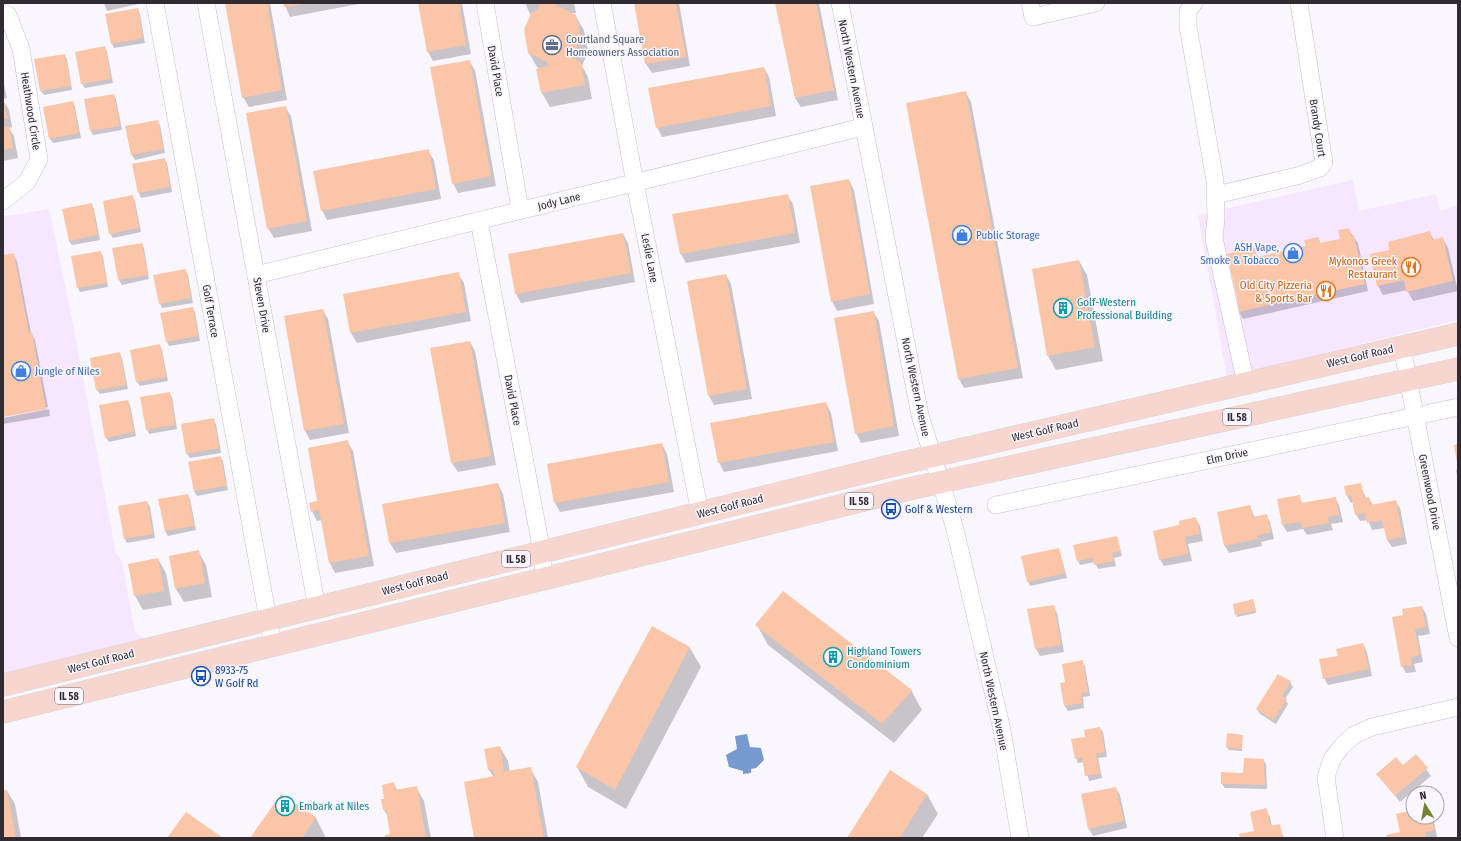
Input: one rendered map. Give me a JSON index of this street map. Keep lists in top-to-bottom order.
{
  "streets": {
    "main road": ["West Golf Road", "IL 58"],
    "street": [
      "North Western Avenue",
      "David Place",
      "Heathwood Circle",
      "Brandy Court",
      "Jody Lane",
      "Leslie Lane",
      "Steven Drive",
      "Golf Terrace",
      "Elm Drive",
      "Greenwood Drive"
    ]
  },
  "crossings": [
    ["North Western Avenue", "Jody Lane"],
    ["North Western Avenue", "West Golf Road"],
    ["North Western Avenue", "IL 58"],
    ["David Place", "Jody Lane"],
    ["David Place", "West Golf Road"],
    ["David Place", "IL 58"],
    ["Jody Lane", "Leslie Lane"],
    ["Jody Lane", "Steven Drive"],
    ["Leslie Lane", "West Golf Road"],
    ["Steven Drive", "West Golf Road"],
    ["Golf Terrace", "West Golf Road"],
    ["Golf Terrace", "IL 58"],
    ["West Golf Road", "Greenwood Drive"],
    ["IL 58", "Greenwood Drive"],
    ["Elm Drive", "Greenwood Drive"]
  ],
  "places": {
    "office": ["Courtland Square Homeowners Association"],
    "shop": ["Public Storage", "ASH Vape, Smoke & Tobacco", "Jungle of Niles"],
    "restaurant": ["Mykonos Greek Restaurant", "Old City Pizzeria & Sports Bar"],
    "building": ["Golf-Western Professional Building", "Highland Towers Condominium", "Embark at Niles"],
    "bus stop": ["Golf & Western", "8933-75 W Golf Rd"]
  },
  "north": "top"
}
